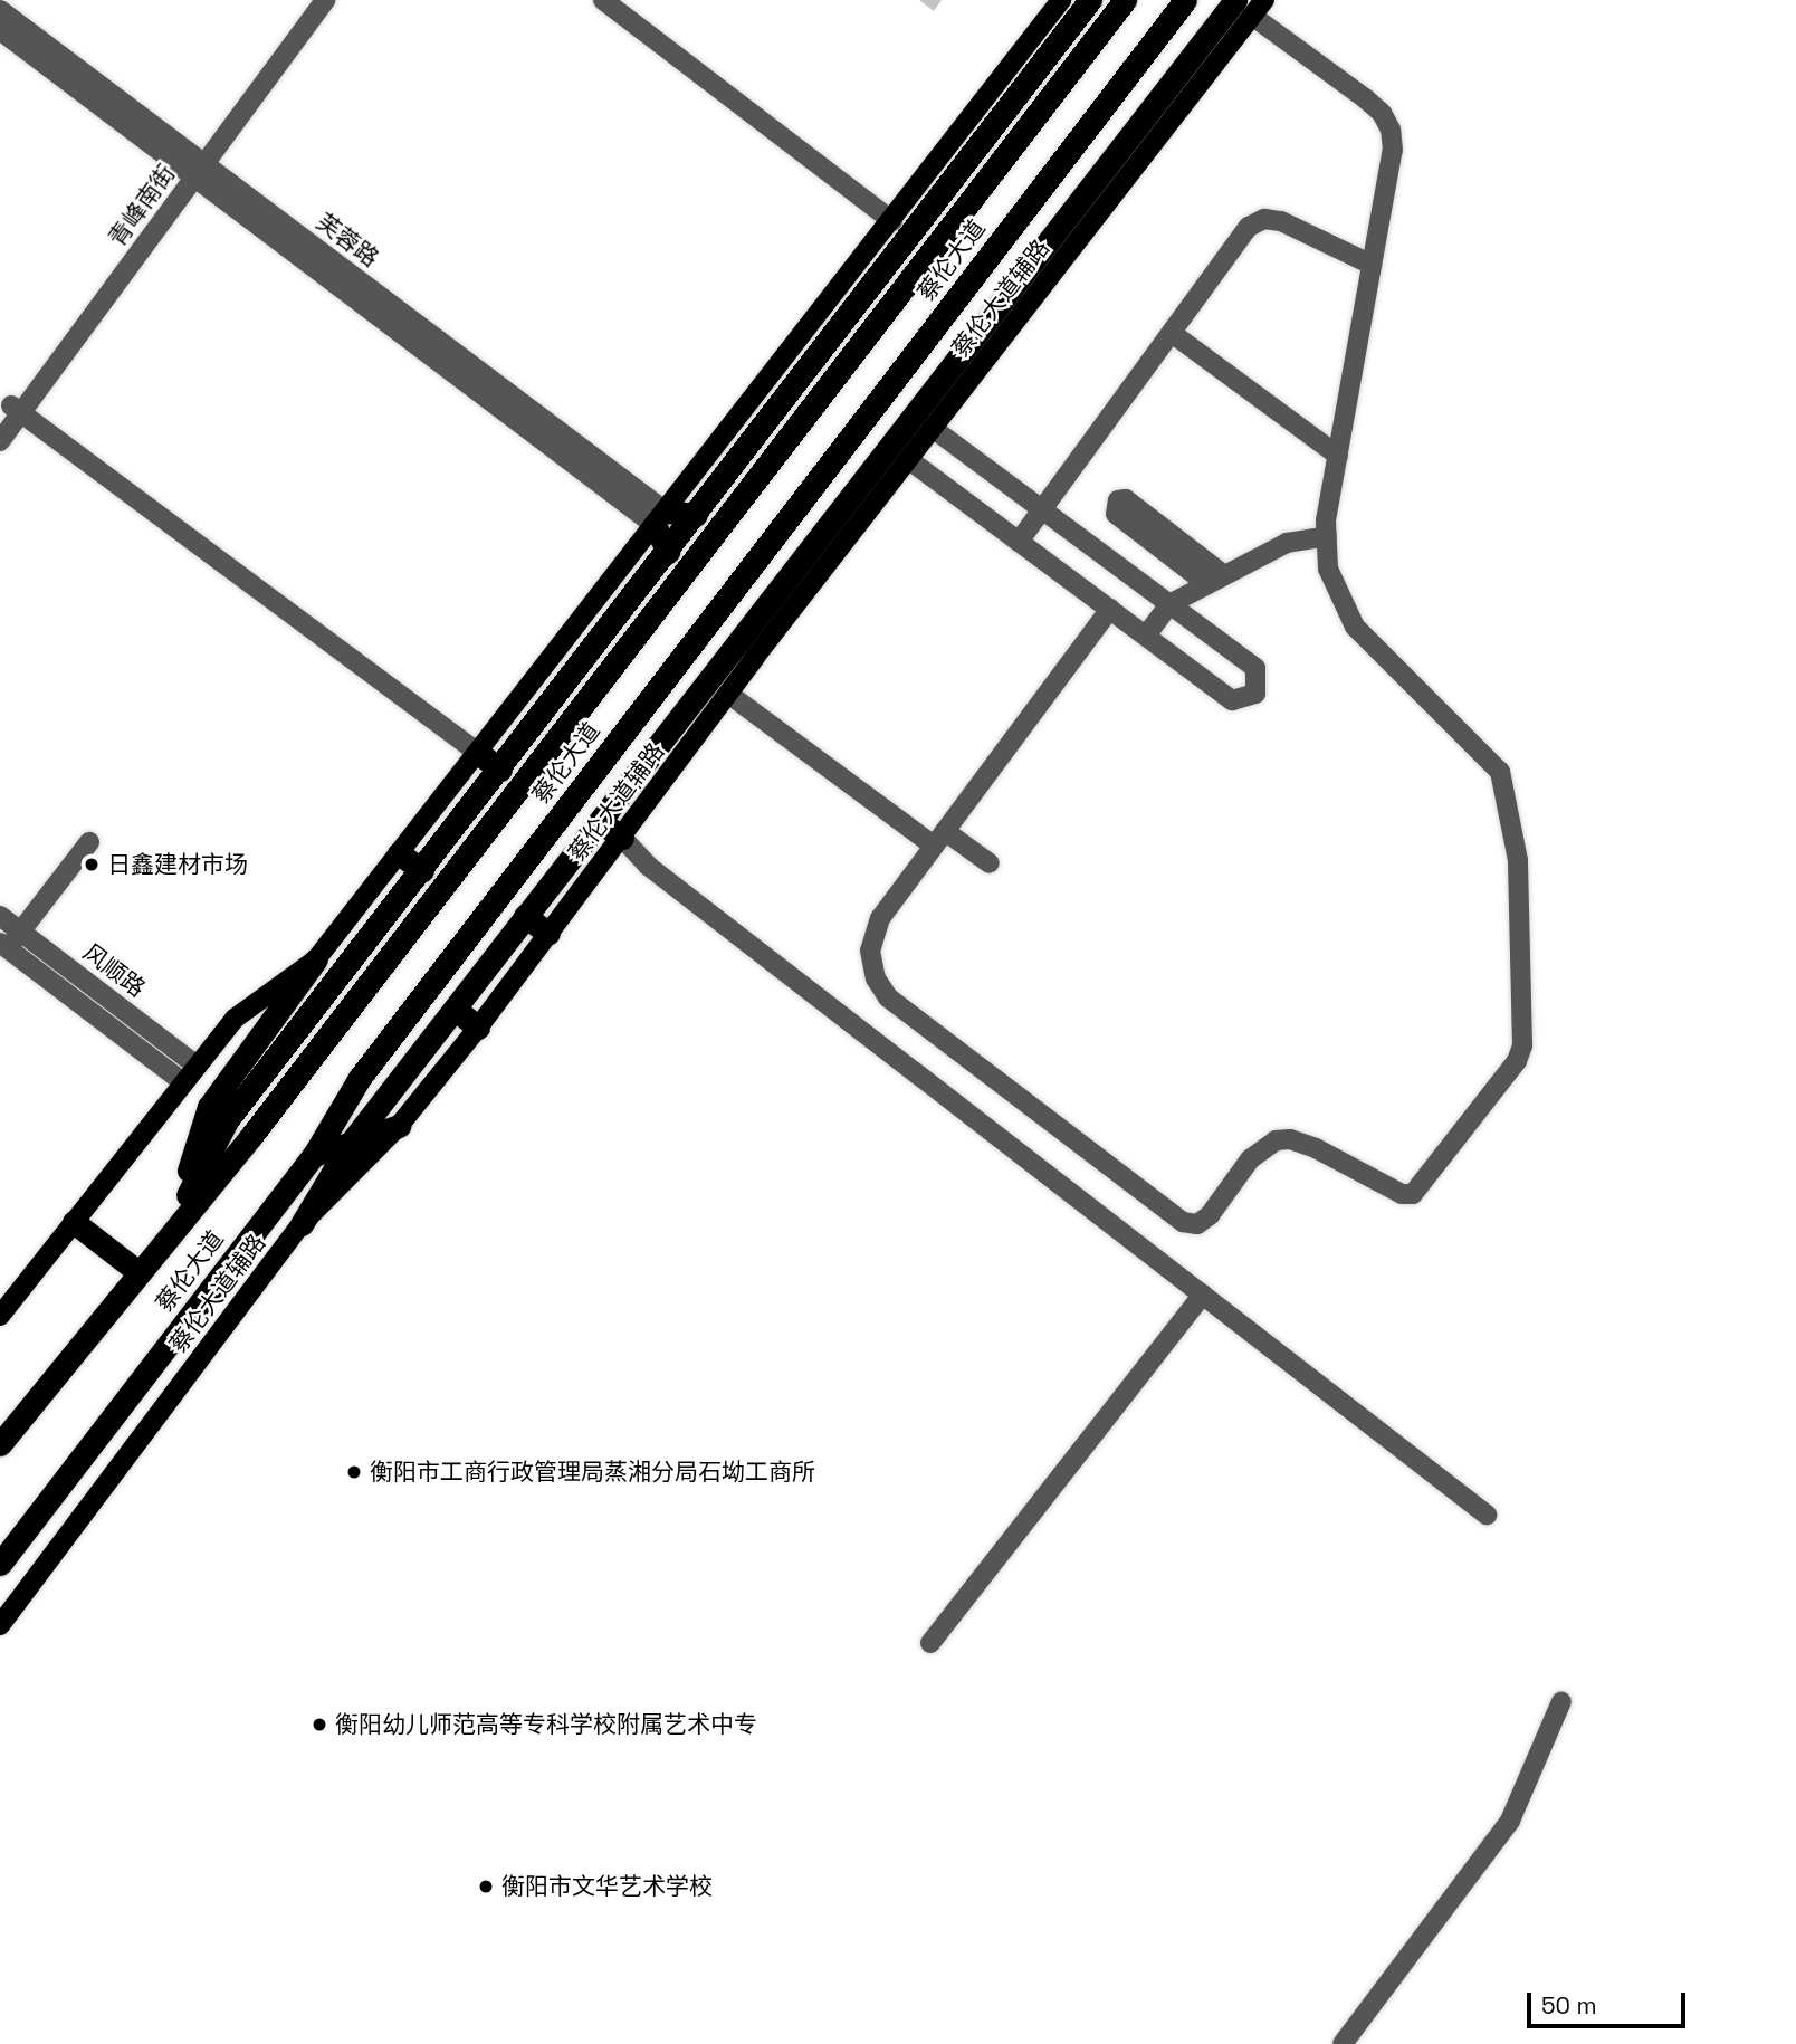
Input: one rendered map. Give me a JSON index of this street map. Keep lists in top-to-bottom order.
{
  "streets": {
    "highway": ["蔡伦大道"],
    "main road": ["蔡伦大道辅路"],
    "street": ["青峰南街", "芙蓉路", "风顺路"]
  },
  "crossings": [
    ["青峰南街", "芙蓉路"]
  ],
  "places": [
    "日鑫建材市场",
    "衡阳市工商行政管理局蒸湘分局石坳工商所",
    "衡阳幼儿师范高等专科学校附属艺术中专",
    "衡阳市文华艺术学校"
  ],
  "scale_bar": "50 m"
}
